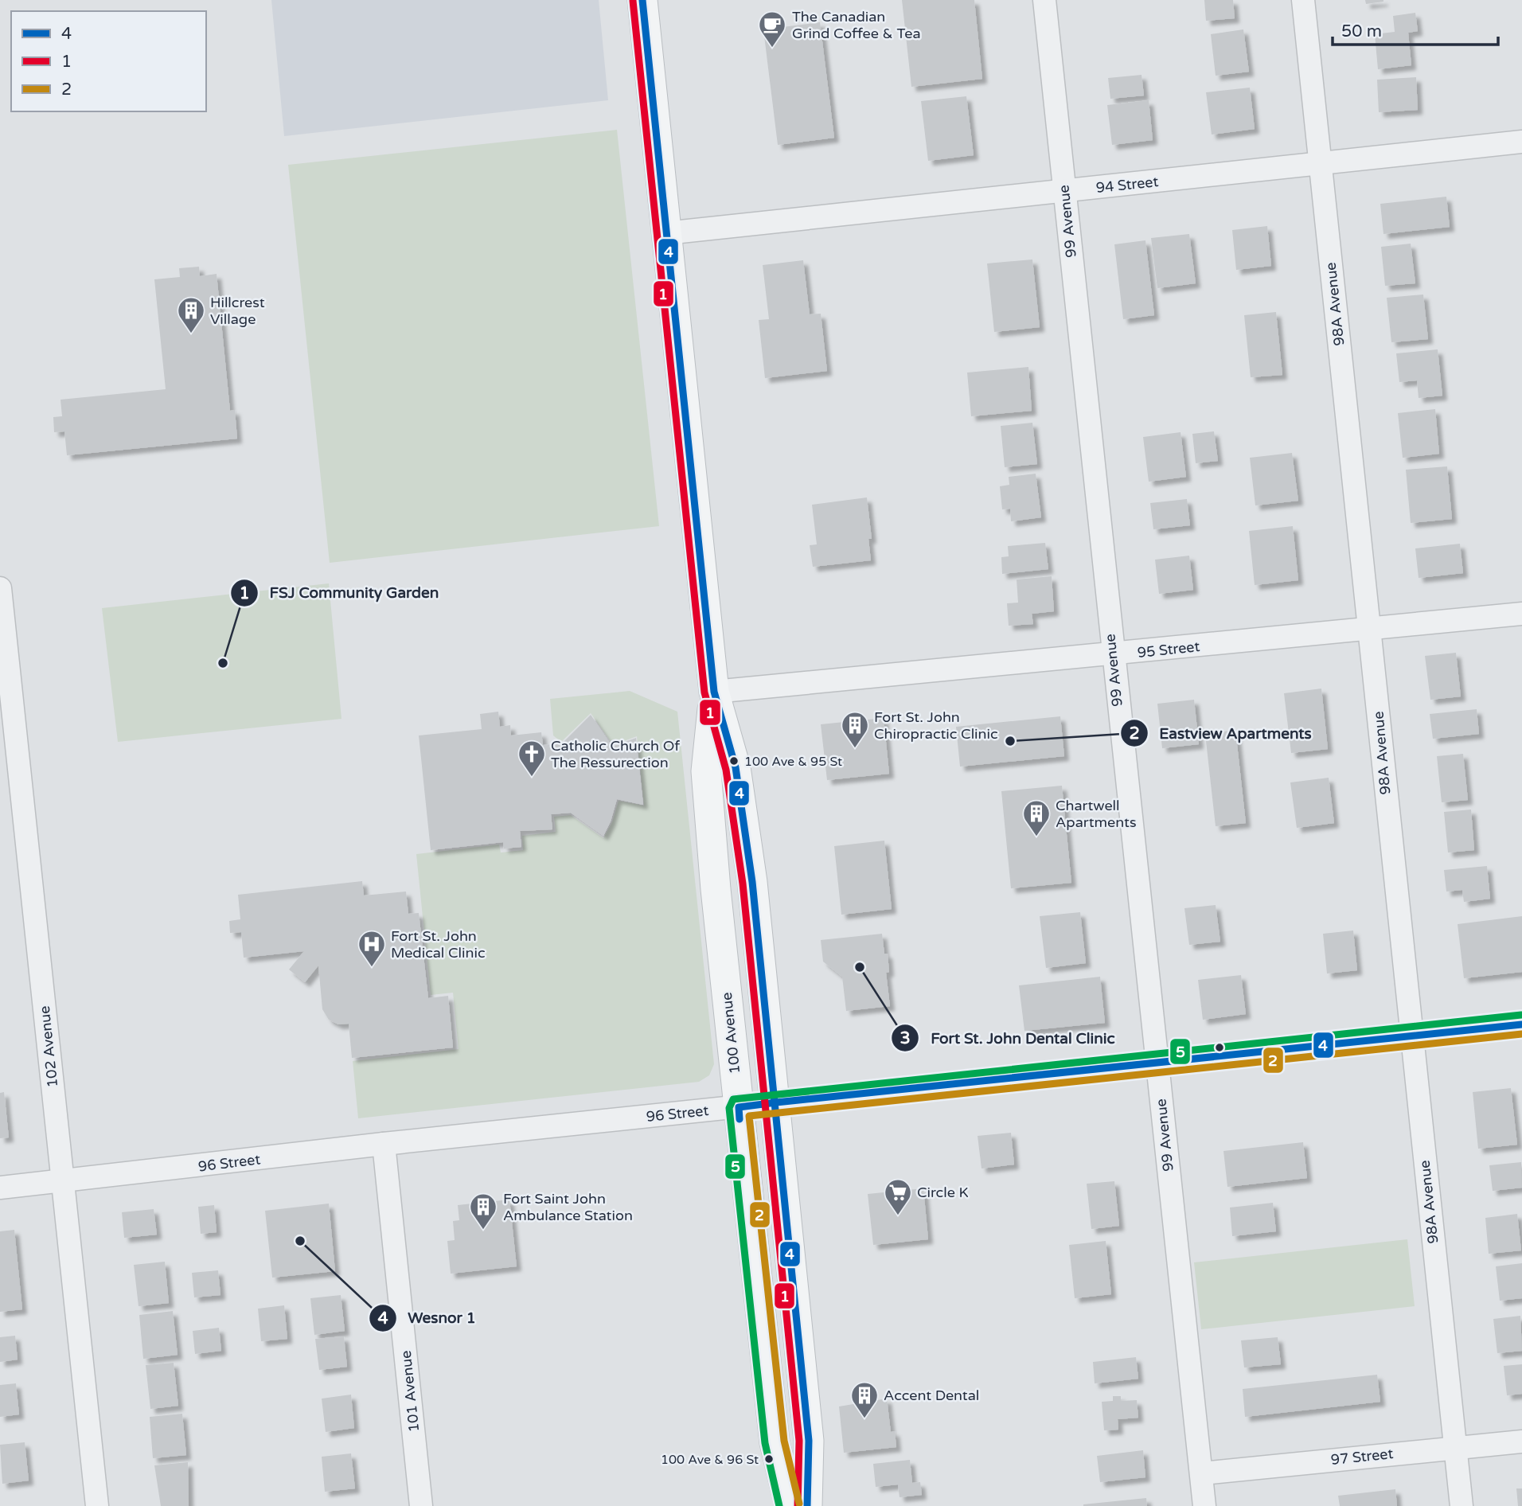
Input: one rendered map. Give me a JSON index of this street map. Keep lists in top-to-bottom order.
{
  "streets": {
    "main road": ["100 Avenue"],
    "street": [
      "94 Street",
      "99 Avenue",
      "98A Avenue",
      "95 Street",
      "102 Avenue",
      "96 Street",
      "101 Avenue",
      "97 Street"
    ]
  },
  "crossings": [
    ["94 Street", "99 Avenue"],
    ["94 Street", "98A Avenue"],
    ["94 Street", "100 Avenue"],
    ["99 Avenue", "95 Street"],
    ["99 Avenue", "96 Street"],
    ["99 Avenue", "97 Street"],
    ["98A Avenue", "95 Street"],
    ["98A Avenue", "96 Street"],
    ["98A Avenue", "97 Street"],
    ["95 Street", "100 Avenue"],
    ["100 Avenue", "96 Street"],
    ["102 Avenue", "96 Street"],
    ["96 Street", "101 Avenue"]
  ],
  "places": {
    "cafe": ["The Canadian Grind Coffee & Tea"],
    "building": [
      "Hillcrest Village",
      "Fort St. John Chiropractic Clinic",
      "Chartwell Apartments",
      "Fort Saint John Ambulance Station",
      "Accent Dental"
    ],
    "other": [
      "FSJ Community Garden",
      "Eastview Apartments",
      "100 Ave & 95 St",
      "Fort St. John Dental Clinic",
      "Wesnor 1",
      "100 Ave & 96 St"
    ],
    "church": ["Catholic Church Of The Ressurection"],
    "hospital": ["Fort St. John Medical Clinic"],
    "supermarket": ["Circle K"]
  },
  "lines": [
    "transit line 4",
    "transit line 1",
    "transit line 5",
    "transit line 2"
  ],
  "legend": ["4", "1", "2"],
  "scale_bar": "50 m"
}
